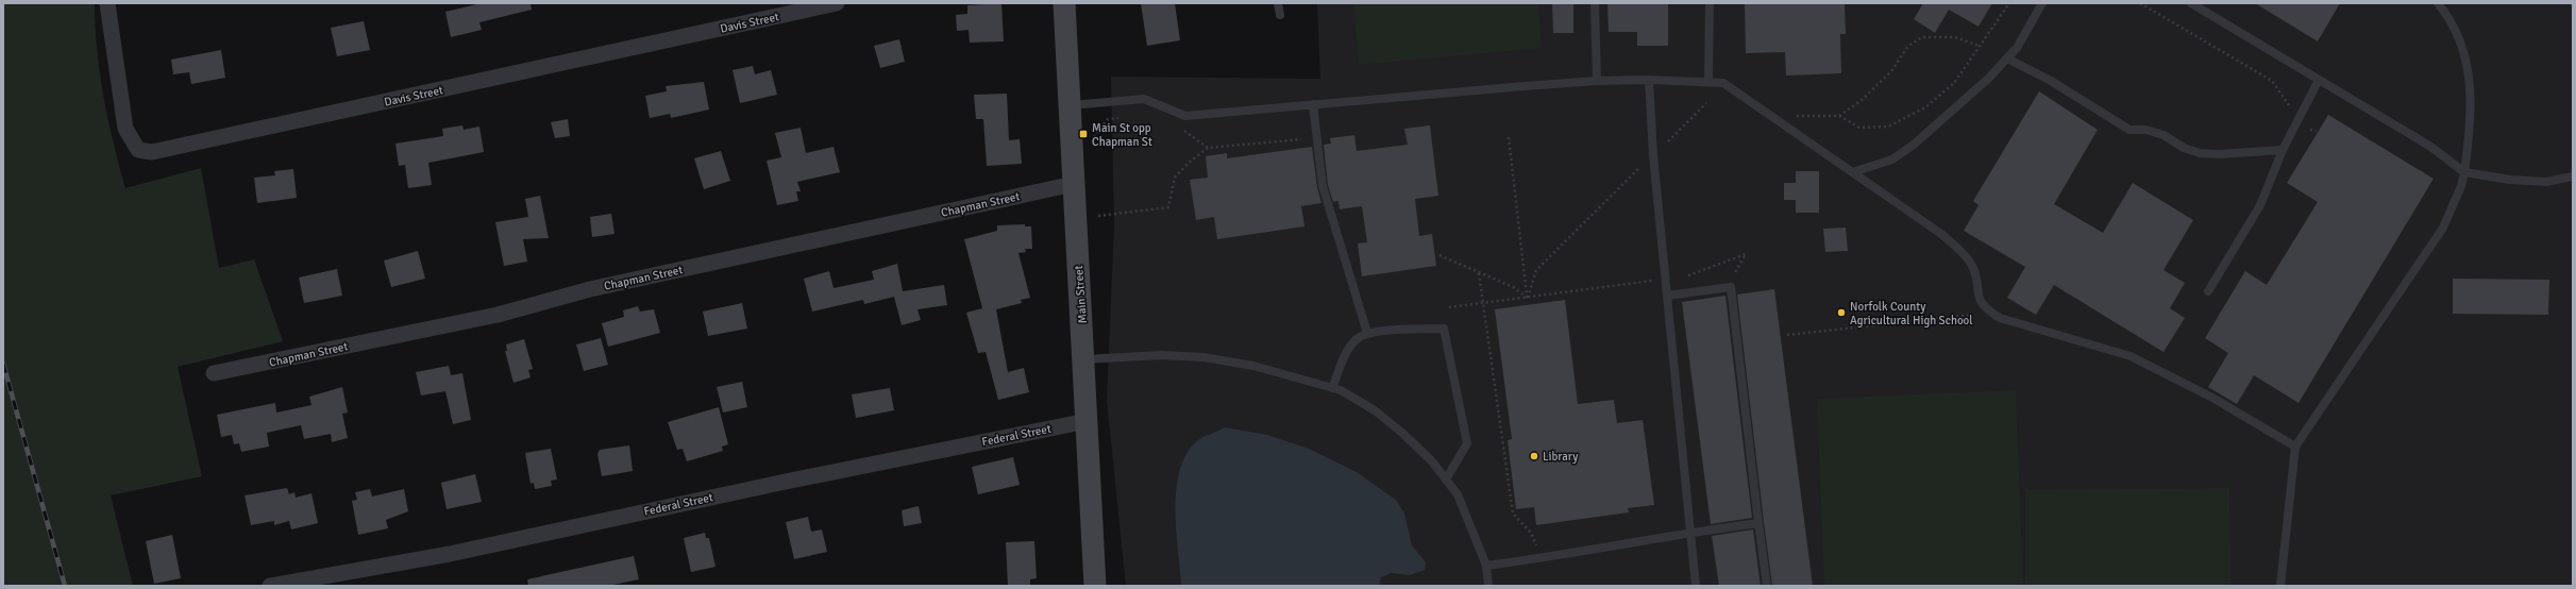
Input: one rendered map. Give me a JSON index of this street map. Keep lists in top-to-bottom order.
{
  "streets": {
    "main road": ["Main Street"],
    "street": ["Davis Street", "Chapman Street", "Federal Street"]
  },
  "crossings": [
    ["Chapman Street", "Main Street"],
    ["Main Street", "Federal Street"]
  ],
  "places": {
    "transit": ["Main St opp Chapman St"],
    "other": ["Norfolk County Agricultural High School", "Library"]
  }
}
